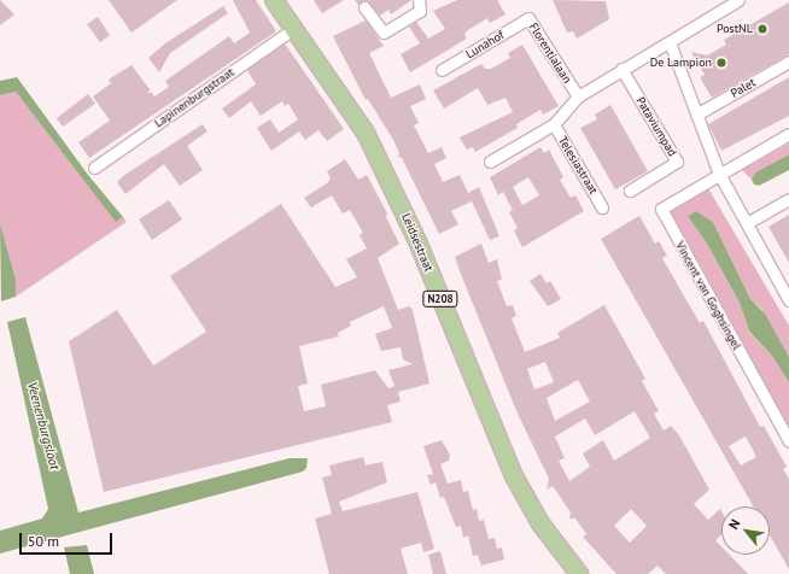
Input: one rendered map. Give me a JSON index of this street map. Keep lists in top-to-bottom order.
{
  "streets": {
    "main road": ["Leidsestraat", "N208"],
    "street": [
      "Lunahof",
      "Florentialaan",
      "Palet",
      "Lapinenburgstraat",
      "Pataviumpad",
      "Telesiastraat",
      "Vincent van Goghsingel"
    ]
  },
  "crossings": [
    ["Lunahof", "Florentialaan"],
    ["Florentialaan", "Pataviumpad"],
    ["Florentialaan", "Telesiastraat"],
    ["Lapinenburgstraat", "Leidsestraat"]
  ],
  "water": ["Veenenburgsloot"],
  "places": ["PostNL", "De Lampion"],
  "scale_bar": "50 m",
  "north": "top left"
}
